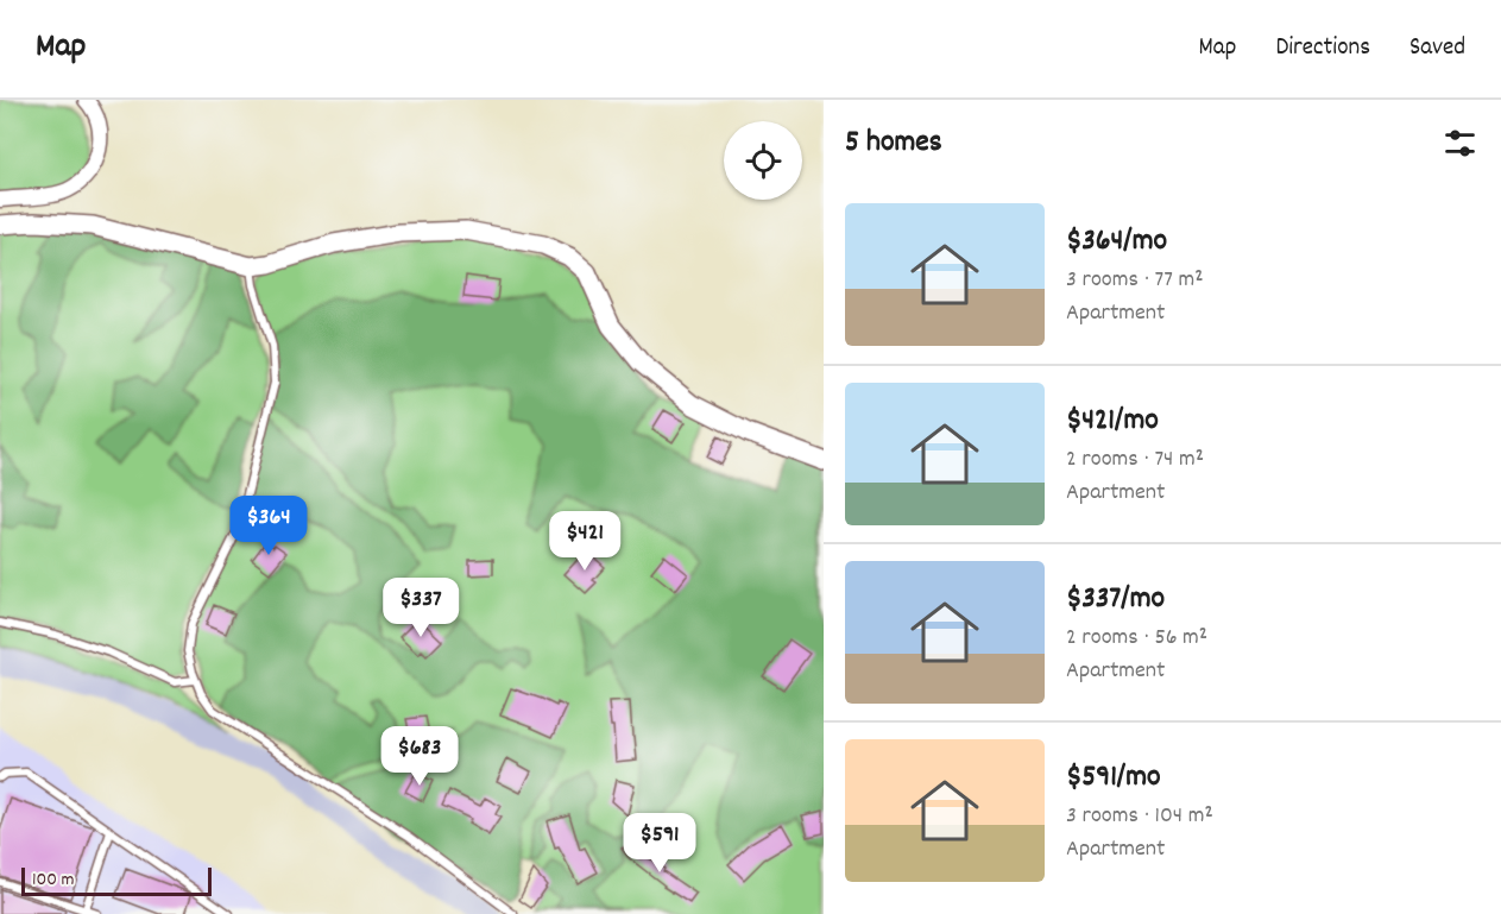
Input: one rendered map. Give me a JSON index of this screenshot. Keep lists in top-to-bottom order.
{
  "scale_bar": "100 m",
  "page": {
    "header": "Map",
    "nav": ["Map", "Directions", "Saved"],
    "heading": "5 homes",
    "list": [
      {
        "name": "$364/mo",
        "note": "3 rooms · 77 m² · Apartment"
      },
      {
        "name": "$421/mo",
        "note": "2 rooms · 74 m² · Apartment"
      },
      {
        "name": "$337/mo",
        "note": "2 rooms · 56 m² · Apartment"
      },
      {
        "name": "$591/mo",
        "note": "3 rooms · 104 m² · Apartment"
      }
    ],
    "price": [
      "$364",
      "$421",
      "$337",
      "$683",
      "$591"
    ],
    "scale": "100 m"
  }
}
